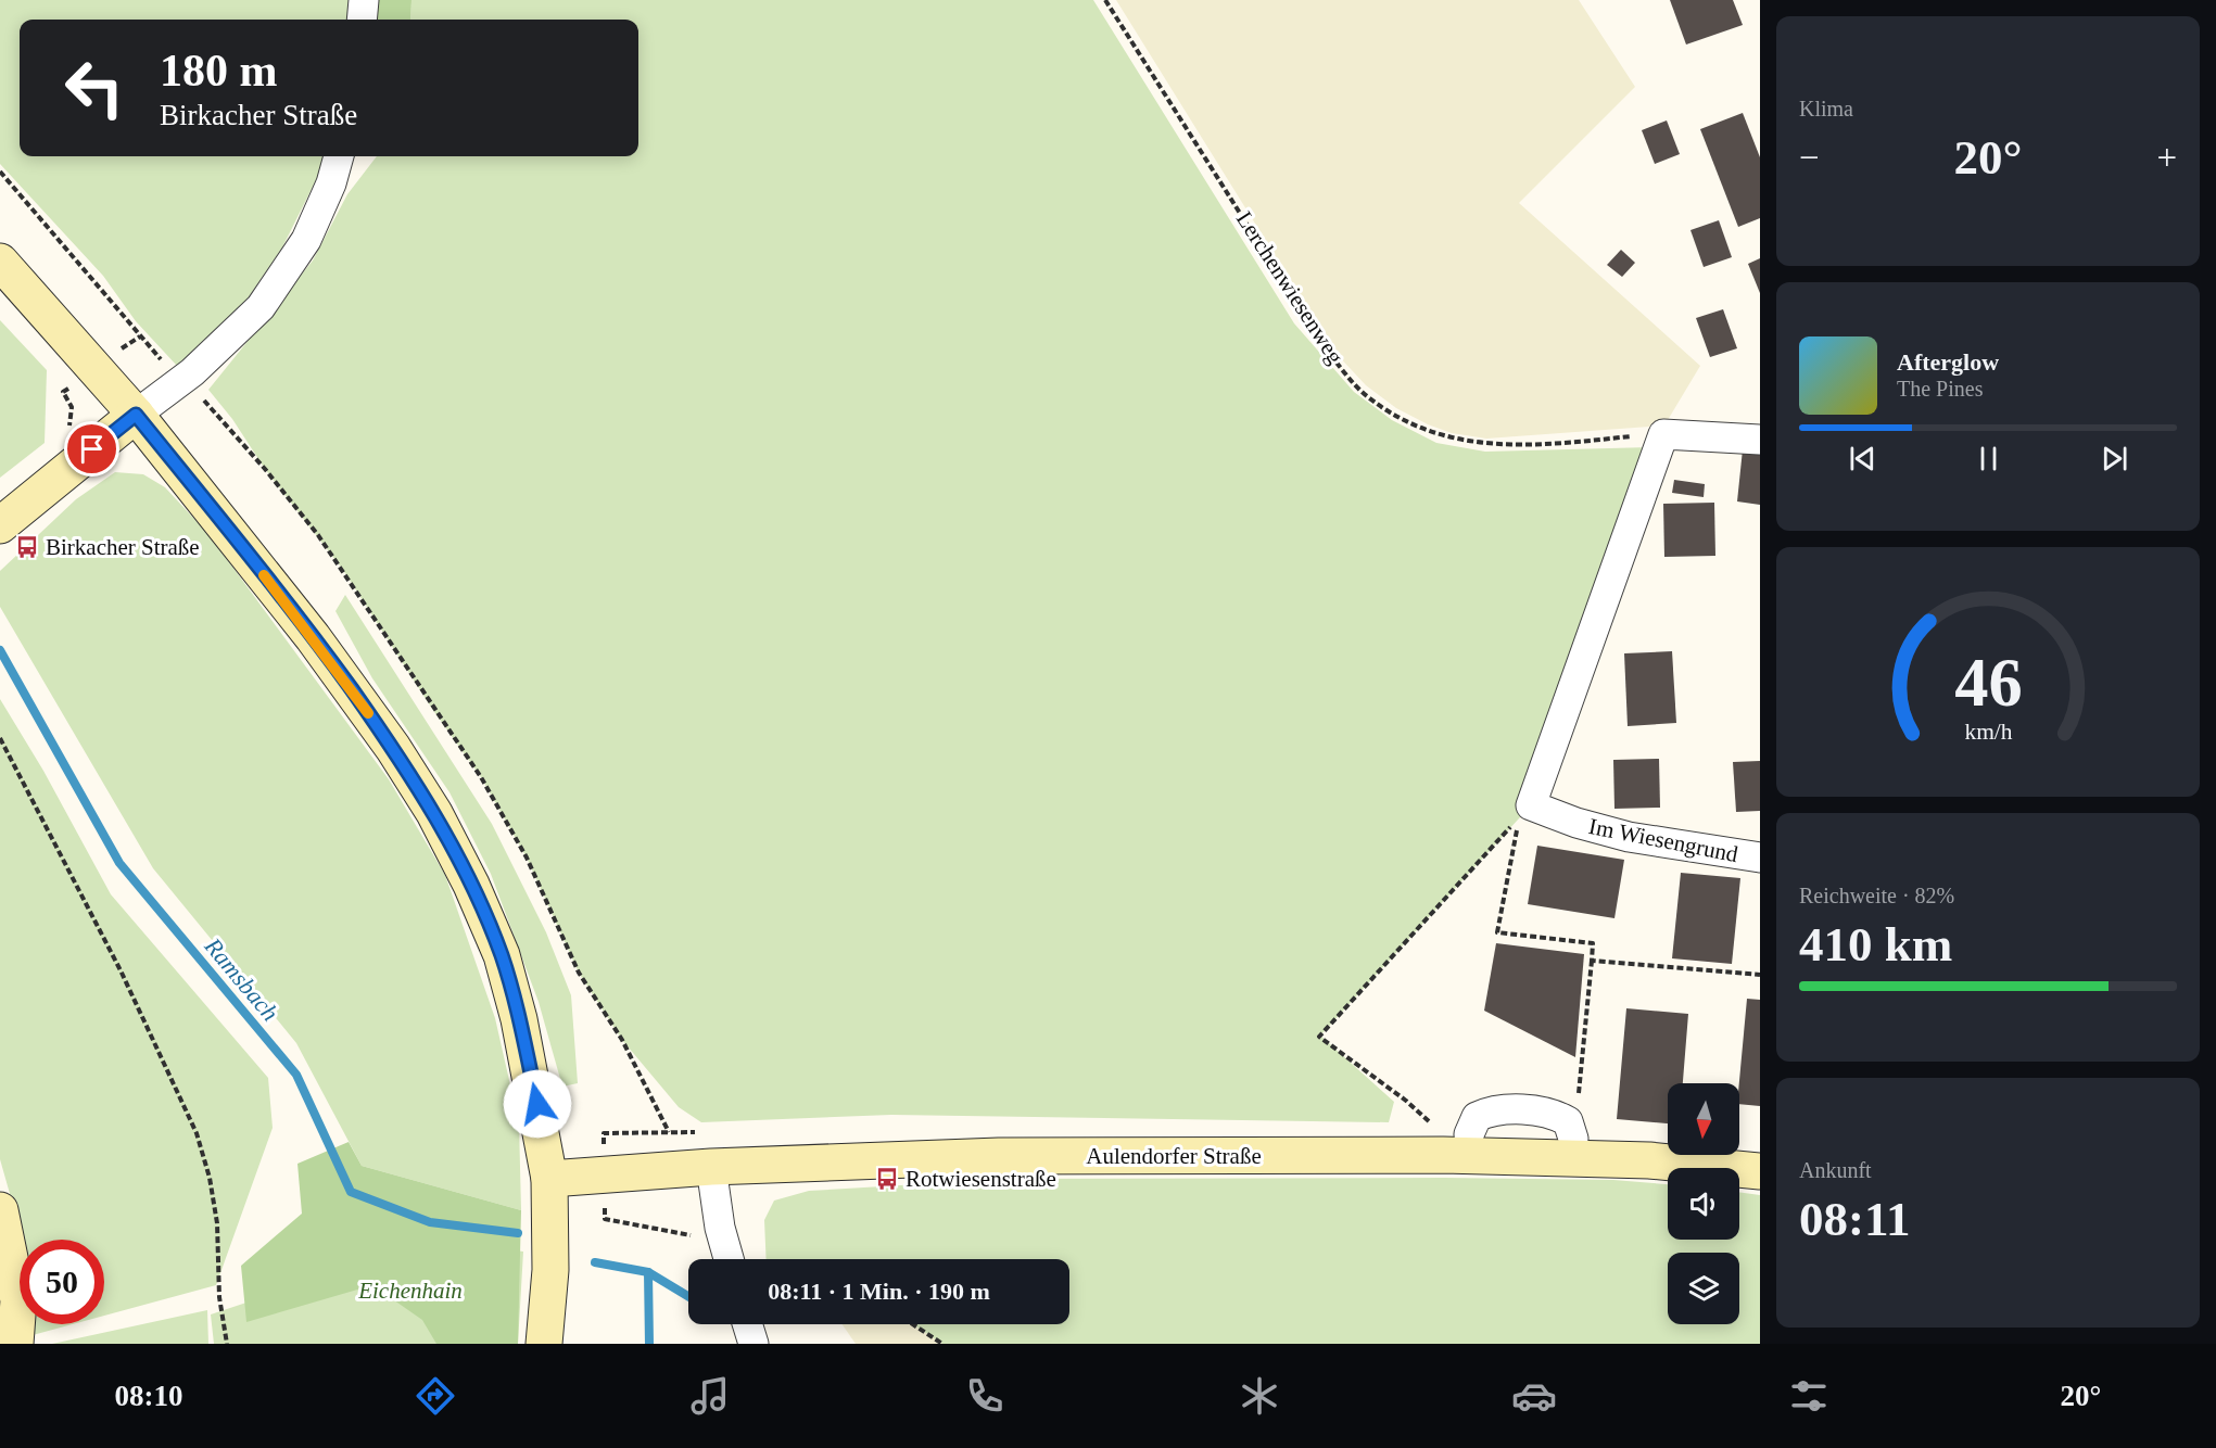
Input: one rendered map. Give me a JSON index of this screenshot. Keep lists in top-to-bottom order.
{
  "streets": {
    "main road": ["Aulendorfer Straße"],
    "street": ["Im Wiesengrund"],
    "path": ["Lerchenwiesenweg"]
  },
  "water": ["Ramsbach"],
  "parks": ["Eichenhain"],
  "places": {
    "bus stop": ["Birkacher Straße", "Rotwiesenstraße"]
  },
  "north": "bottom",
  "page": {
    "tile": [
      "Klima",
      ["Reichweite · 82%", "410 km"],
      ["Ankunft", "08:11"]
    ],
    "turn": ["180 m", "Birkacher Straße"],
    "heat": ["−", "20°", "+"],
    "song": ["Afterglow", "The Pines"],
    "limit": "50",
    "trip": "08:11 · 1 Min. · 190 m",
    "tabs": ["08:10", "20°"],
    "gauge": ["46", "km/h"]
  }
}
